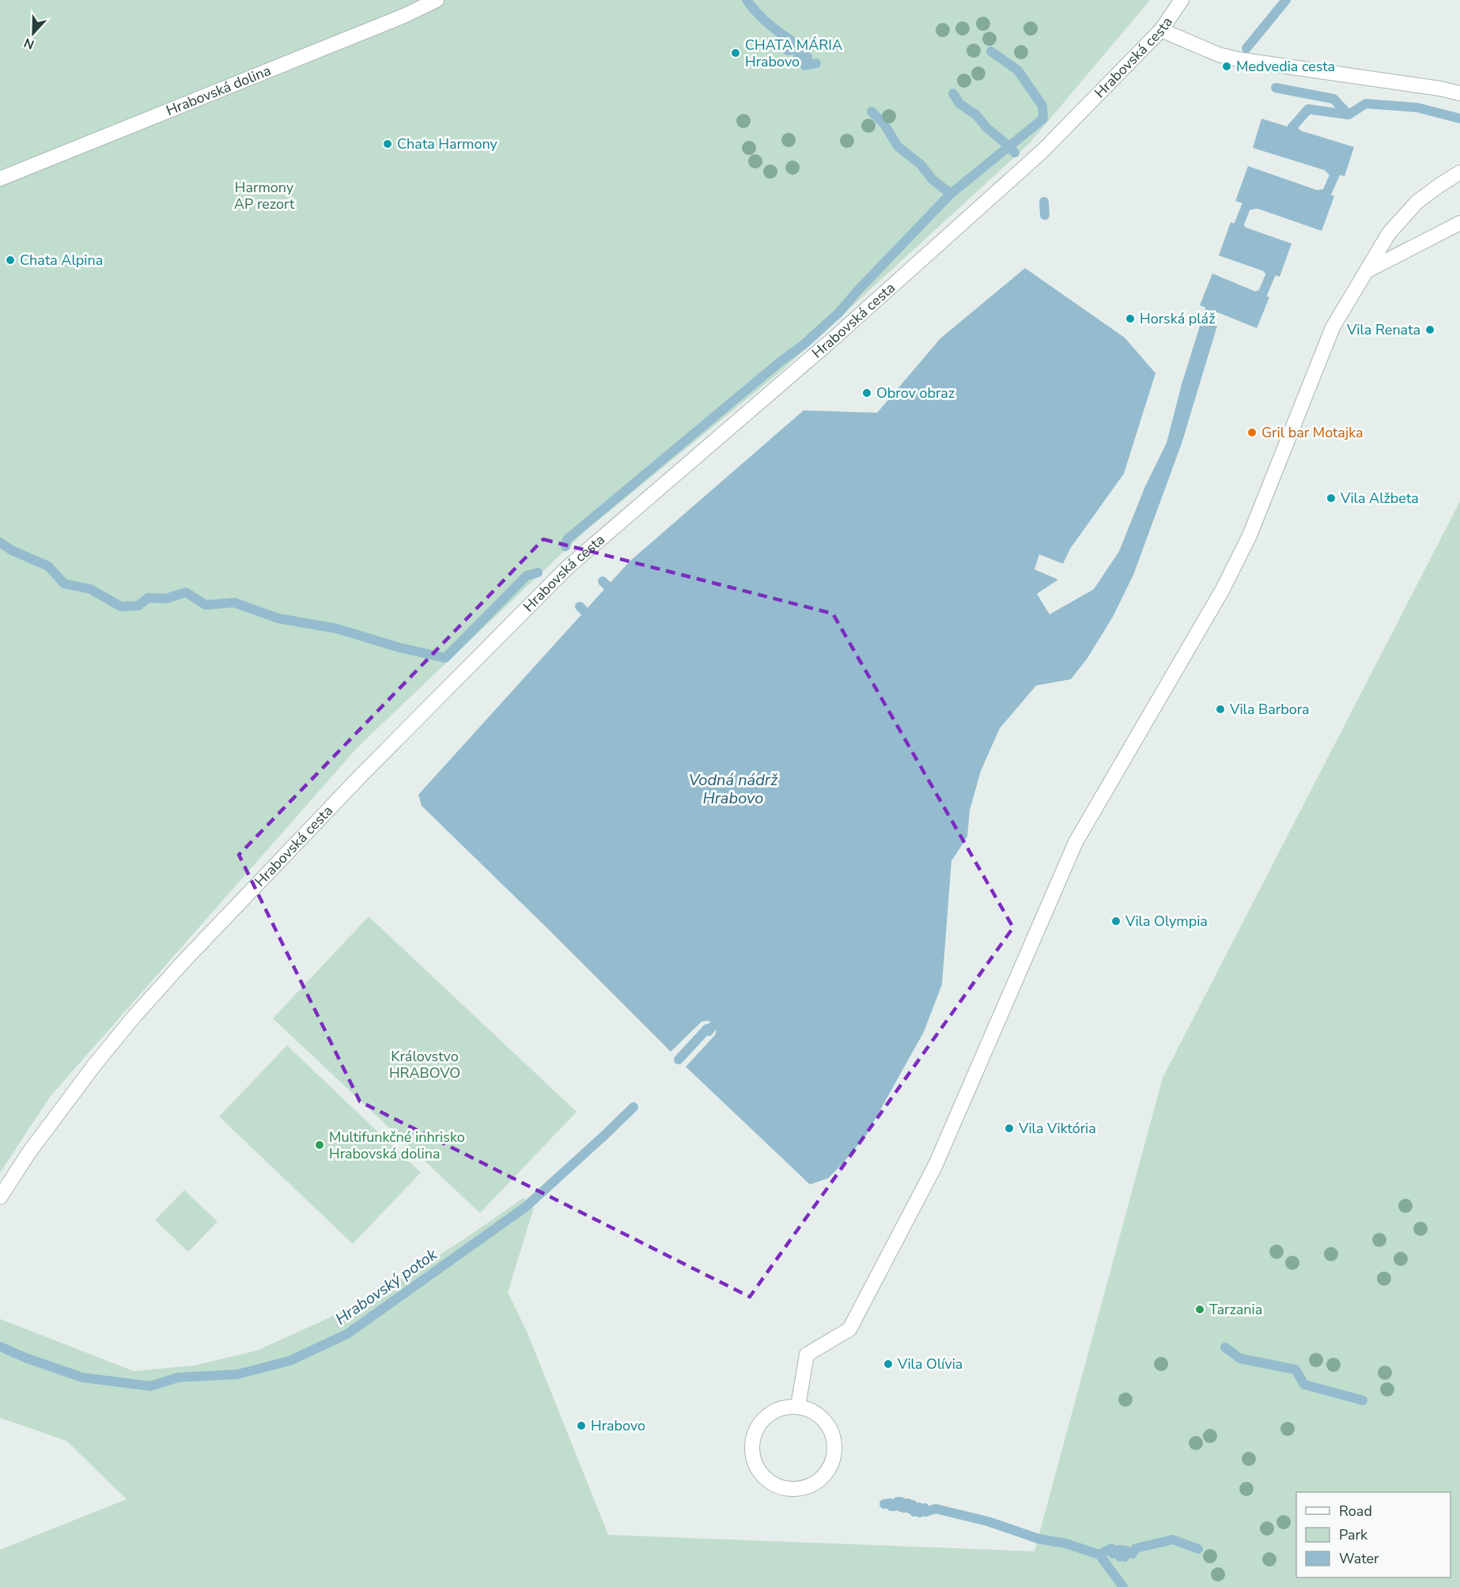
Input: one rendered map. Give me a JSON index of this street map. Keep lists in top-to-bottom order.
{
  "streets": {
    "street": ["Hrabovská cesta", "Hrabovská dolina"]
  },
  "water": ["Vodná nádrž Hrabovo", "Hrabovský potok"],
  "parks": ["Harmony AP rezort", "Královstvo HRABOVO"],
  "places": [
    "CHATA MÁRIA Hrabovo",
    "Medvedia cesta",
    "Chata Harmony",
    "Chata Alpina",
    "Horská pláž",
    "Vila Renata",
    "Obrov obraz",
    "Gril bar Motajka",
    "Vila Alžbeta",
    "Vila Barbora",
    "Vila Olympia",
    "Vila Viktória",
    "Multifunkčné inhrisko Hrabovská dolina",
    "Tarzania",
    "Vila Olívia",
    "Hrabovo"
  ],
  "legend": ["Road", "Park", "Water"],
  "north": "bottom"
}
